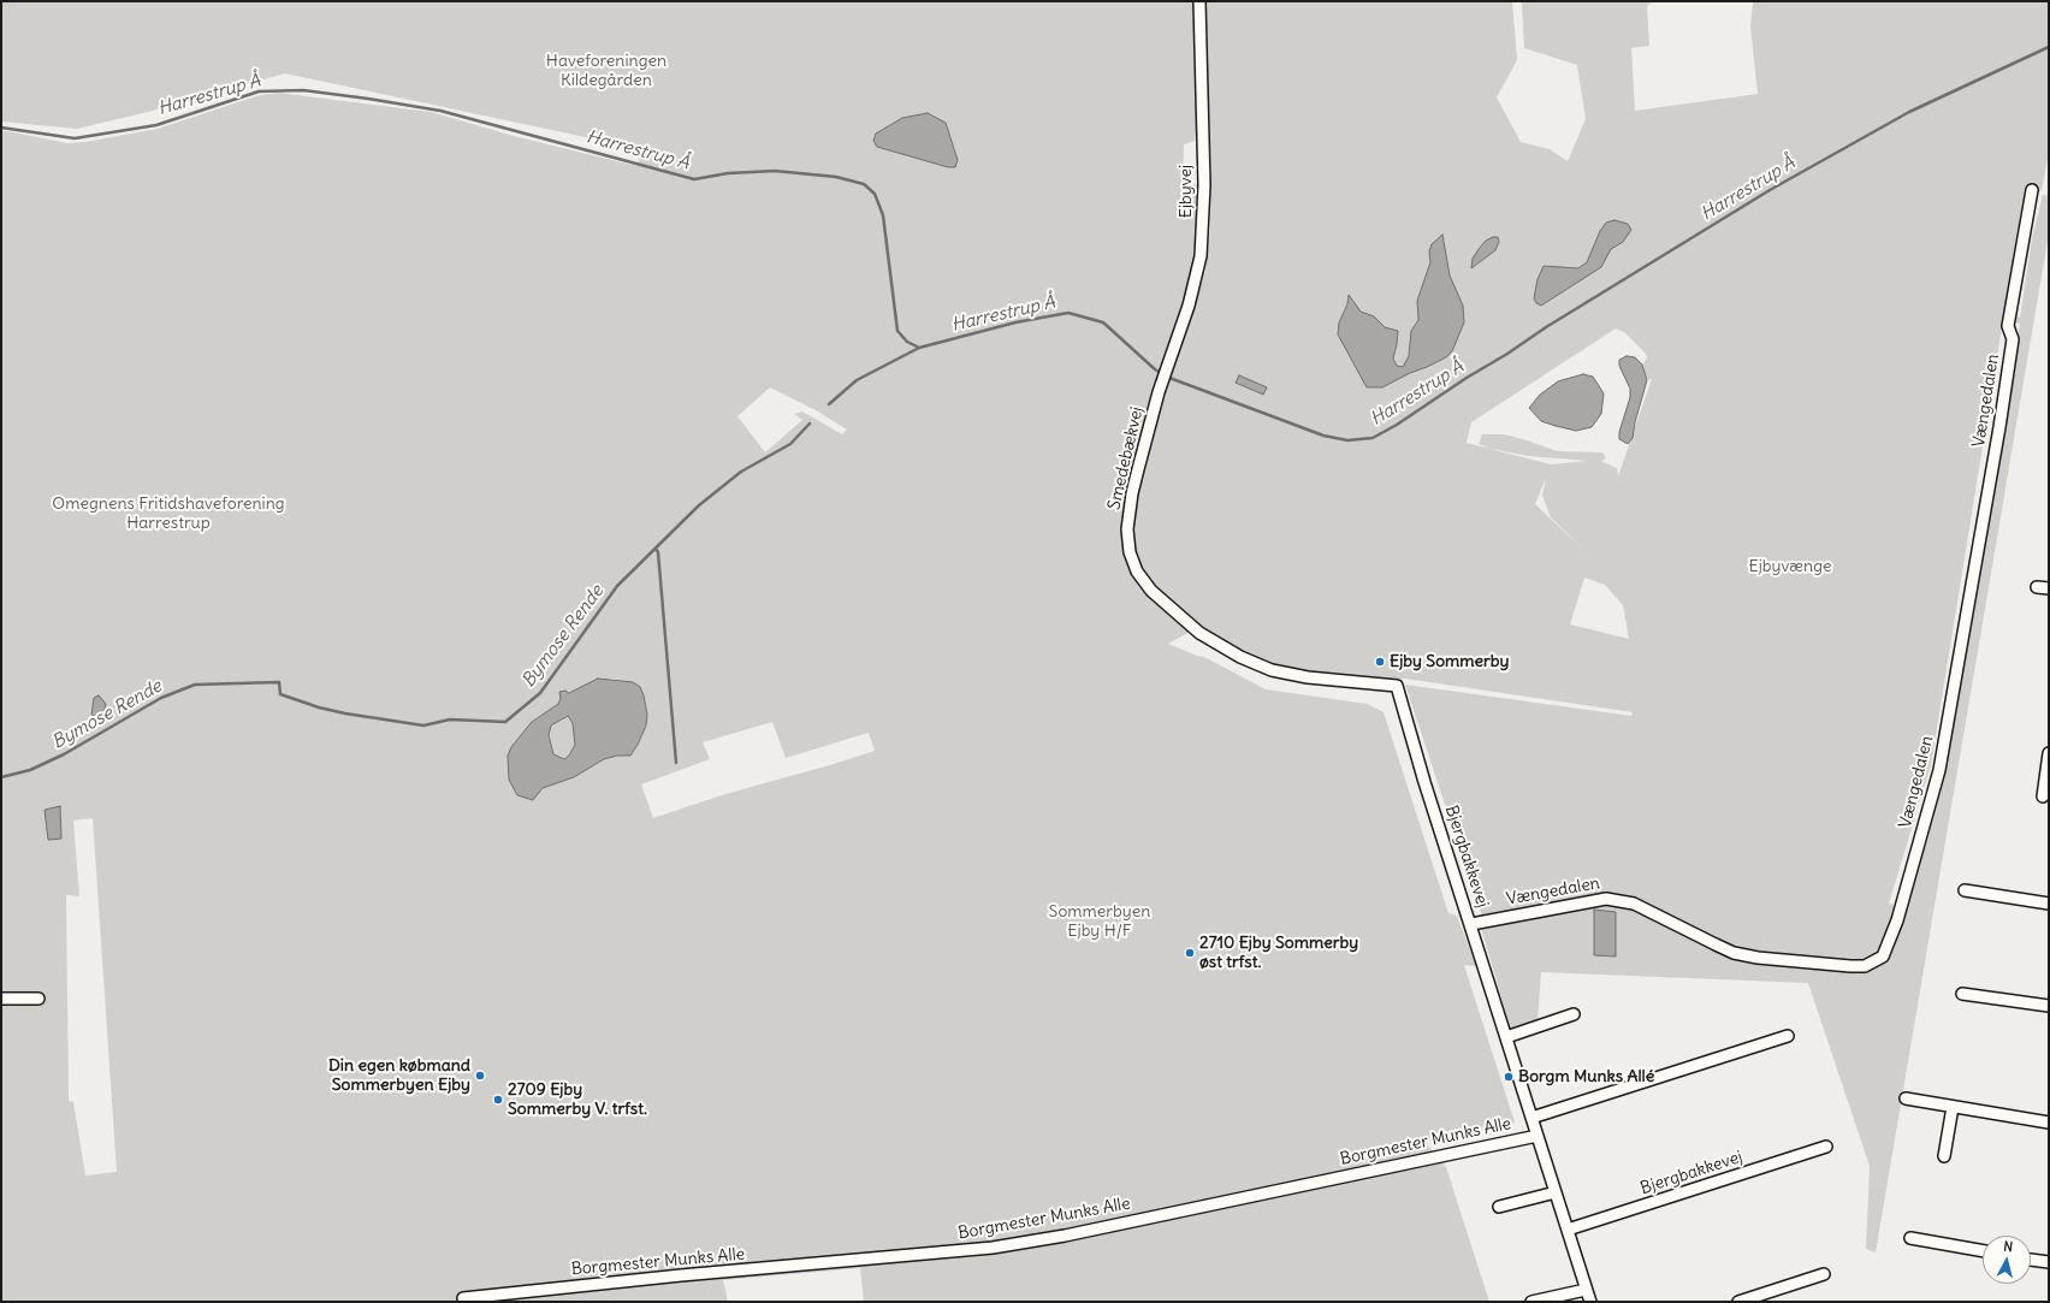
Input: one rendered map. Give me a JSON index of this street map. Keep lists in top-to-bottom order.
{
  "streets": {
    "street": [
      "Ejbyvej",
      "Vængedalen",
      "Smedebækvej",
      "Bjergbakkevej",
      "Borgmester Munks Alle"
    ]
  },
  "crossings": [
    ["Ejbyvej", "Smedebækvej"],
    ["Vængedalen", "Bjergbakkevej"],
    ["Smedebækvej", "Bjergbakkevej"],
    ["Bjergbakkevej", "Borgmester Munks Alle"]
  ],
  "water": ["Harrestrup Å", "Bymose Rende"],
  "parks": [
    "Haveforeningen Kildegården",
    "Omegnens Fritidshaveforening Harrestrup",
    "Ejbyvænge",
    "Sommerbyen Ejby H/F"
  ],
  "places": [
    "Ejby Sommerby",
    "2710 Ejby Sommerby øst trfst.",
    "Din egen købmand Sommerbyen Ejby",
    "Borgm Munks Allé",
    "2709 Ejby Sommerby V. trfst."
  ],
  "north": "top"
}
